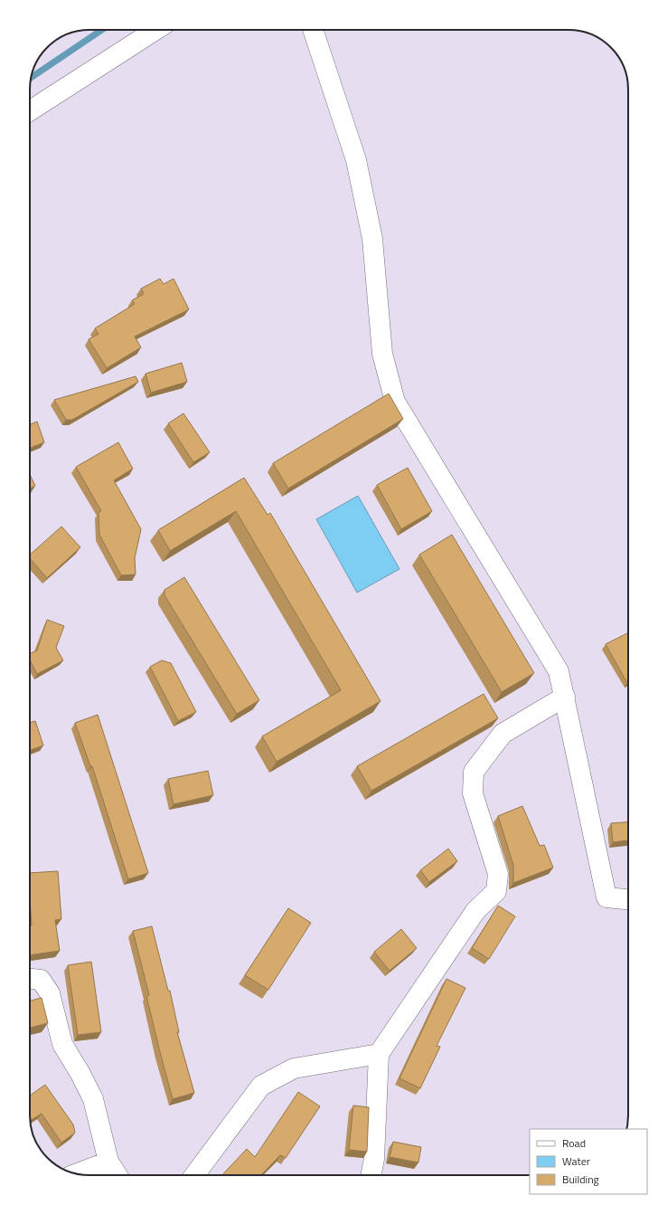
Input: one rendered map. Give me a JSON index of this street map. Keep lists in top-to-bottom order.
{
  "legend": ["Road", "Water", "Building"]
}
